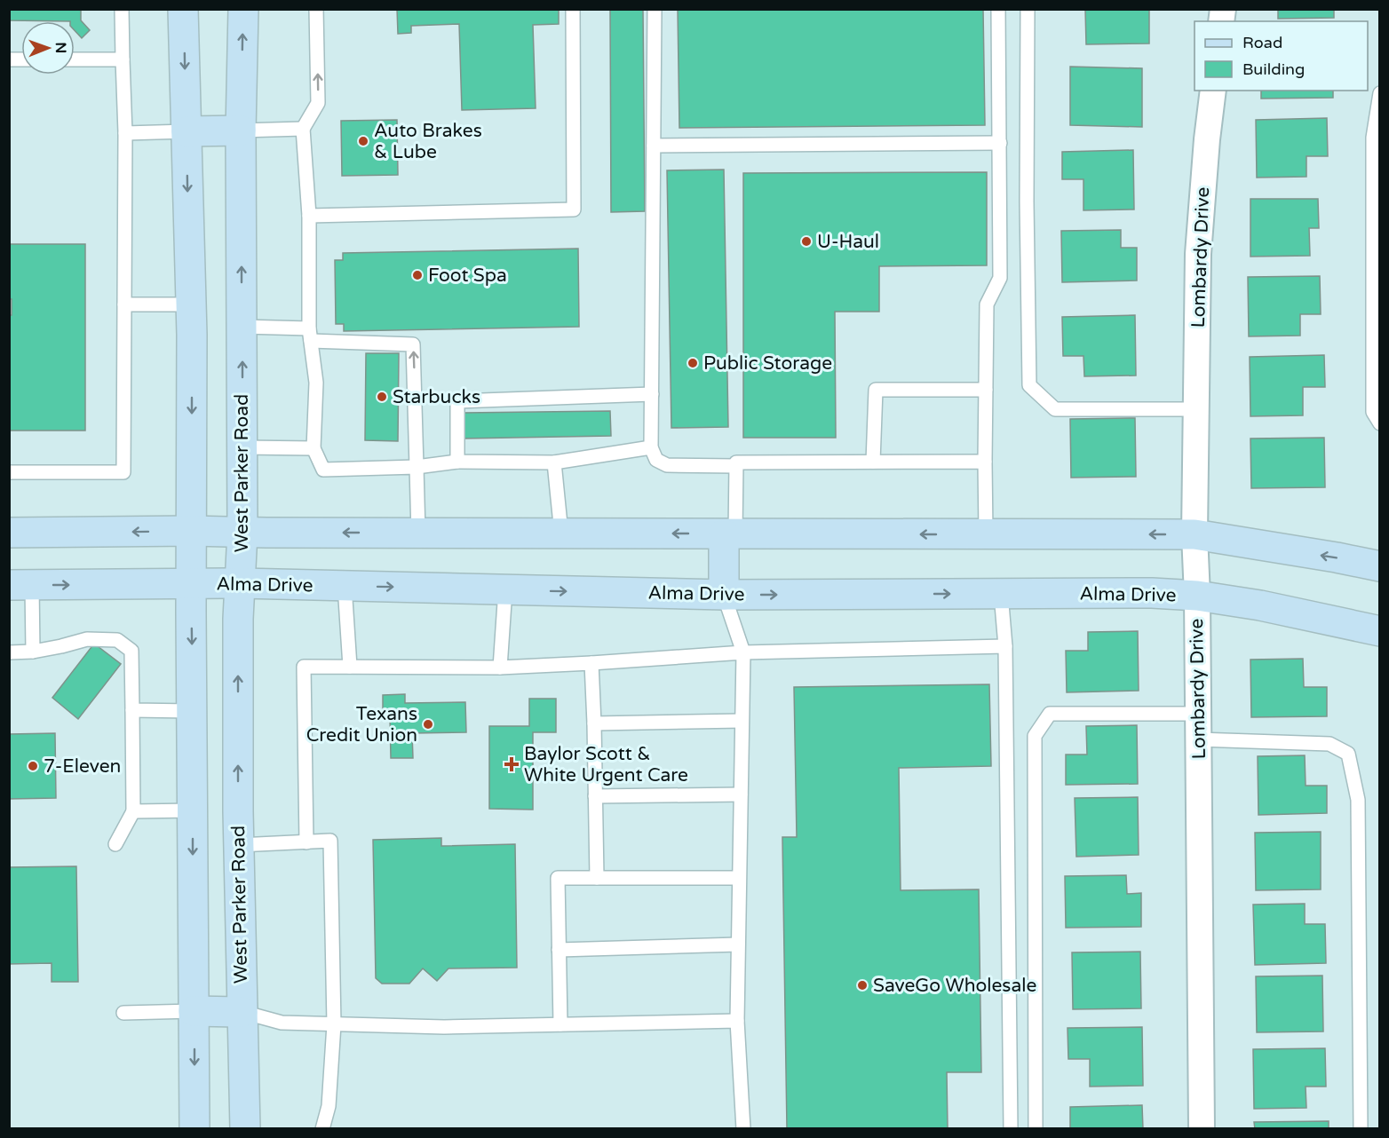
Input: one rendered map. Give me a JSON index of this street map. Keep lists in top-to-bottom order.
{
  "streets": {
    "main road": ["West Parker Road", "Alma Drive"],
    "street": ["Lombardy Drive"]
  },
  "crossings": [
    ["Lombardy Drive", "Alma Drive"],
    ["West Parker Road", "Alma Drive"]
  ],
  "places": {
    "other": [
      "Auto Brakes & Lube",
      "U-Haul",
      "Foot Spa",
      "Public Storage",
      "Starbucks",
      "Texans Credit Union",
      "7-Eleven",
      "SaveGo Wholesale"
    ],
    "health": ["Baylor Scott & White Urgent Care"]
  },
  "legend": ["Road", "Building"],
  "north": "right"
}
